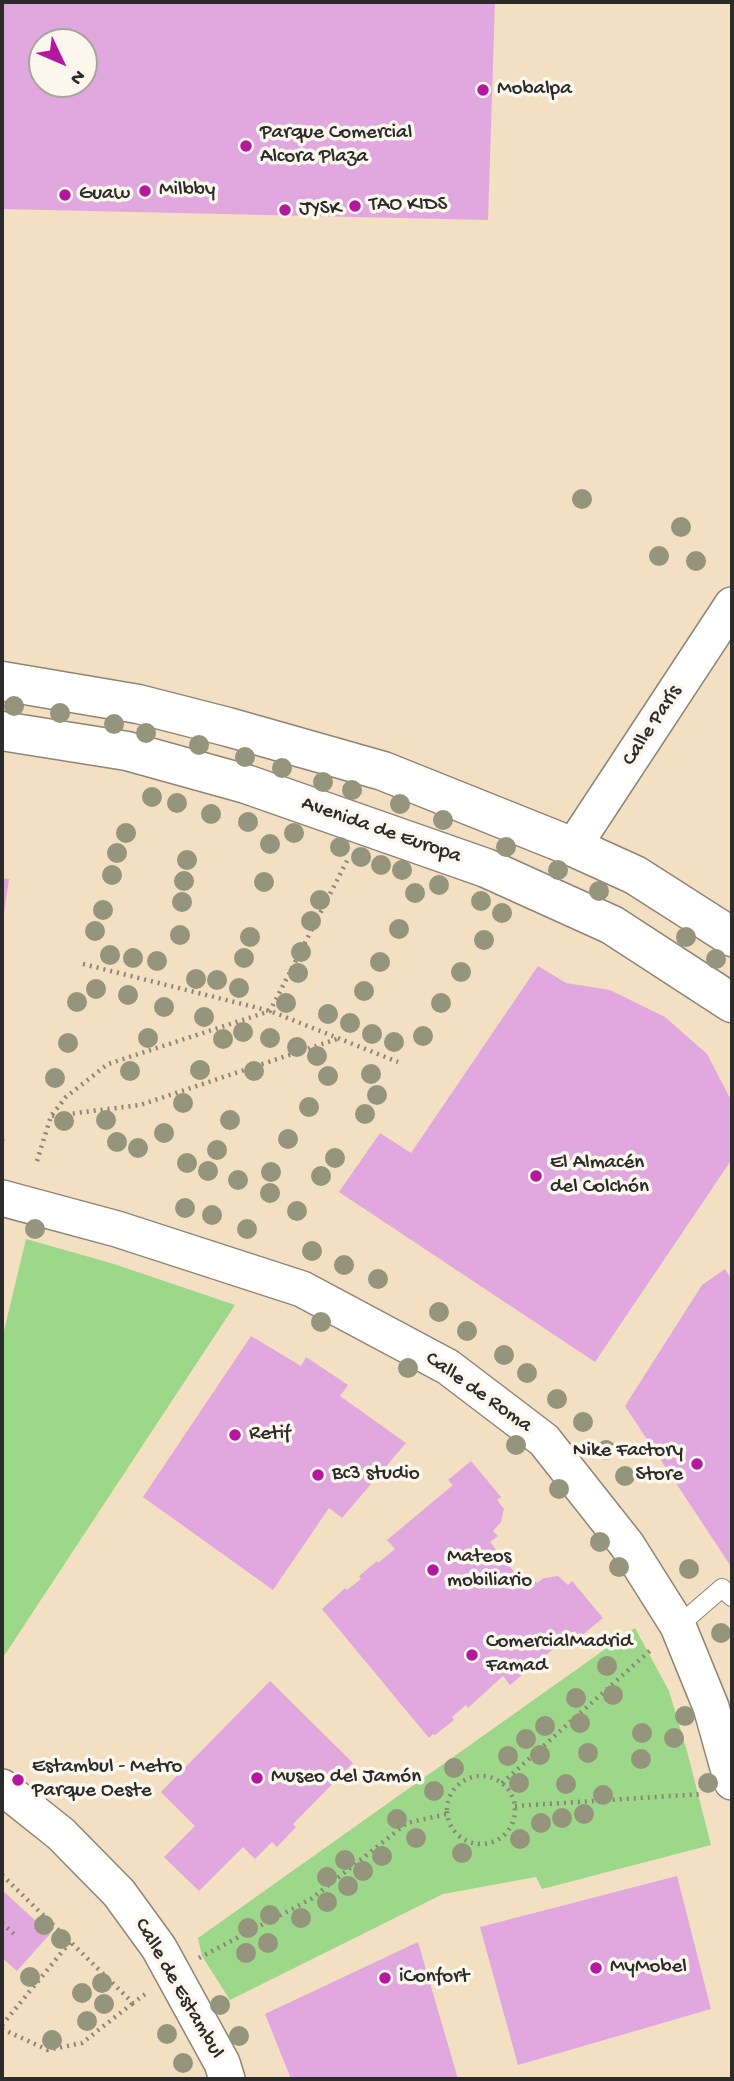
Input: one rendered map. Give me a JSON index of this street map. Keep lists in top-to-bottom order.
{
  "streets": {
    "street": [
      "Calle París",
      "Avenida de Europa",
      "Calle de Roma",
      "Calle de Estambul"
    ]
  },
  "places": [
    "Mobalpa",
    "Parque Comercial Alcora Plaza",
    "Milbby",
    "Guaw",
    "TAO KIDS",
    "JYSK",
    "El Almacén del Colchón",
    "Retif",
    "Nike Factory Store",
    "Bc3 studio",
    "Mateos mobiliario",
    "ComercialMadrid Famad",
    "Museo del Jamón",
    "Estambul - Metro Parque Oeste",
    "MyMobel",
    "iConfort"
  ],
  "north": "bottom right"
}
